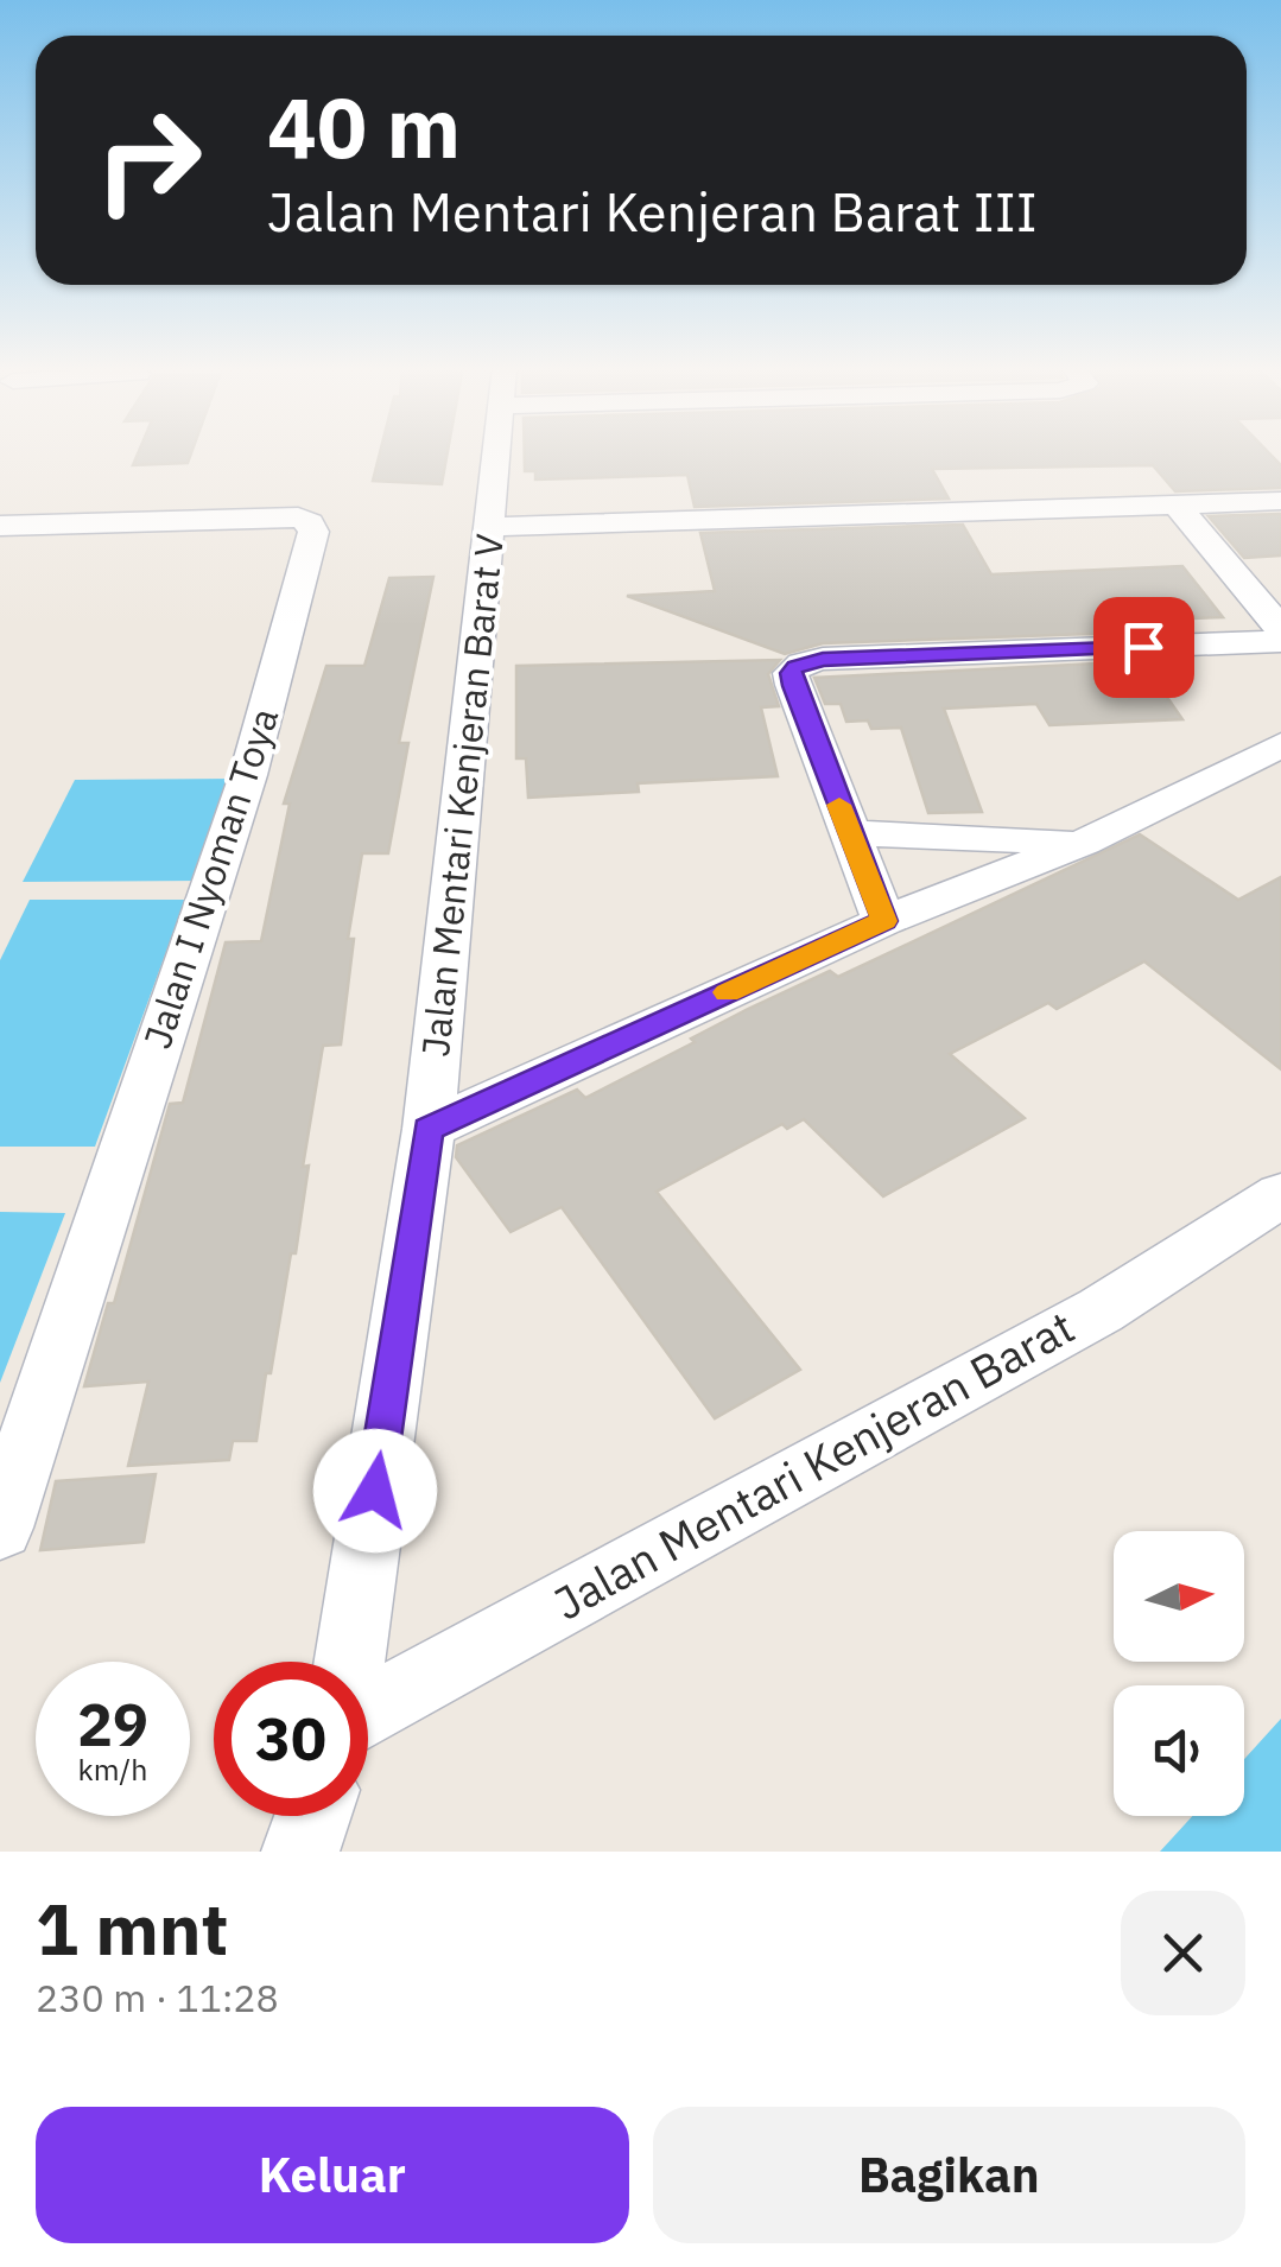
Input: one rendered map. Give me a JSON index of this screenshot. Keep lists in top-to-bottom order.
{
  "streets": {
    "street": ["Jalan Mentari Kenjeran Barat V", "Jalan I Nyoman Toya", "Jalan Mentari Kenjeran Barat"]
  },
  "north": "right",
  "page": {
    "turn": ["40 m", "Jalan Mentari Kenjeran Barat III"],
    "speed": "29 km/h",
    "limit": "30",
    "heading": ["1 mnt", "230 m · 11:28"],
    "buttons": ["Keluar", "Bagikan"]
  }
}
